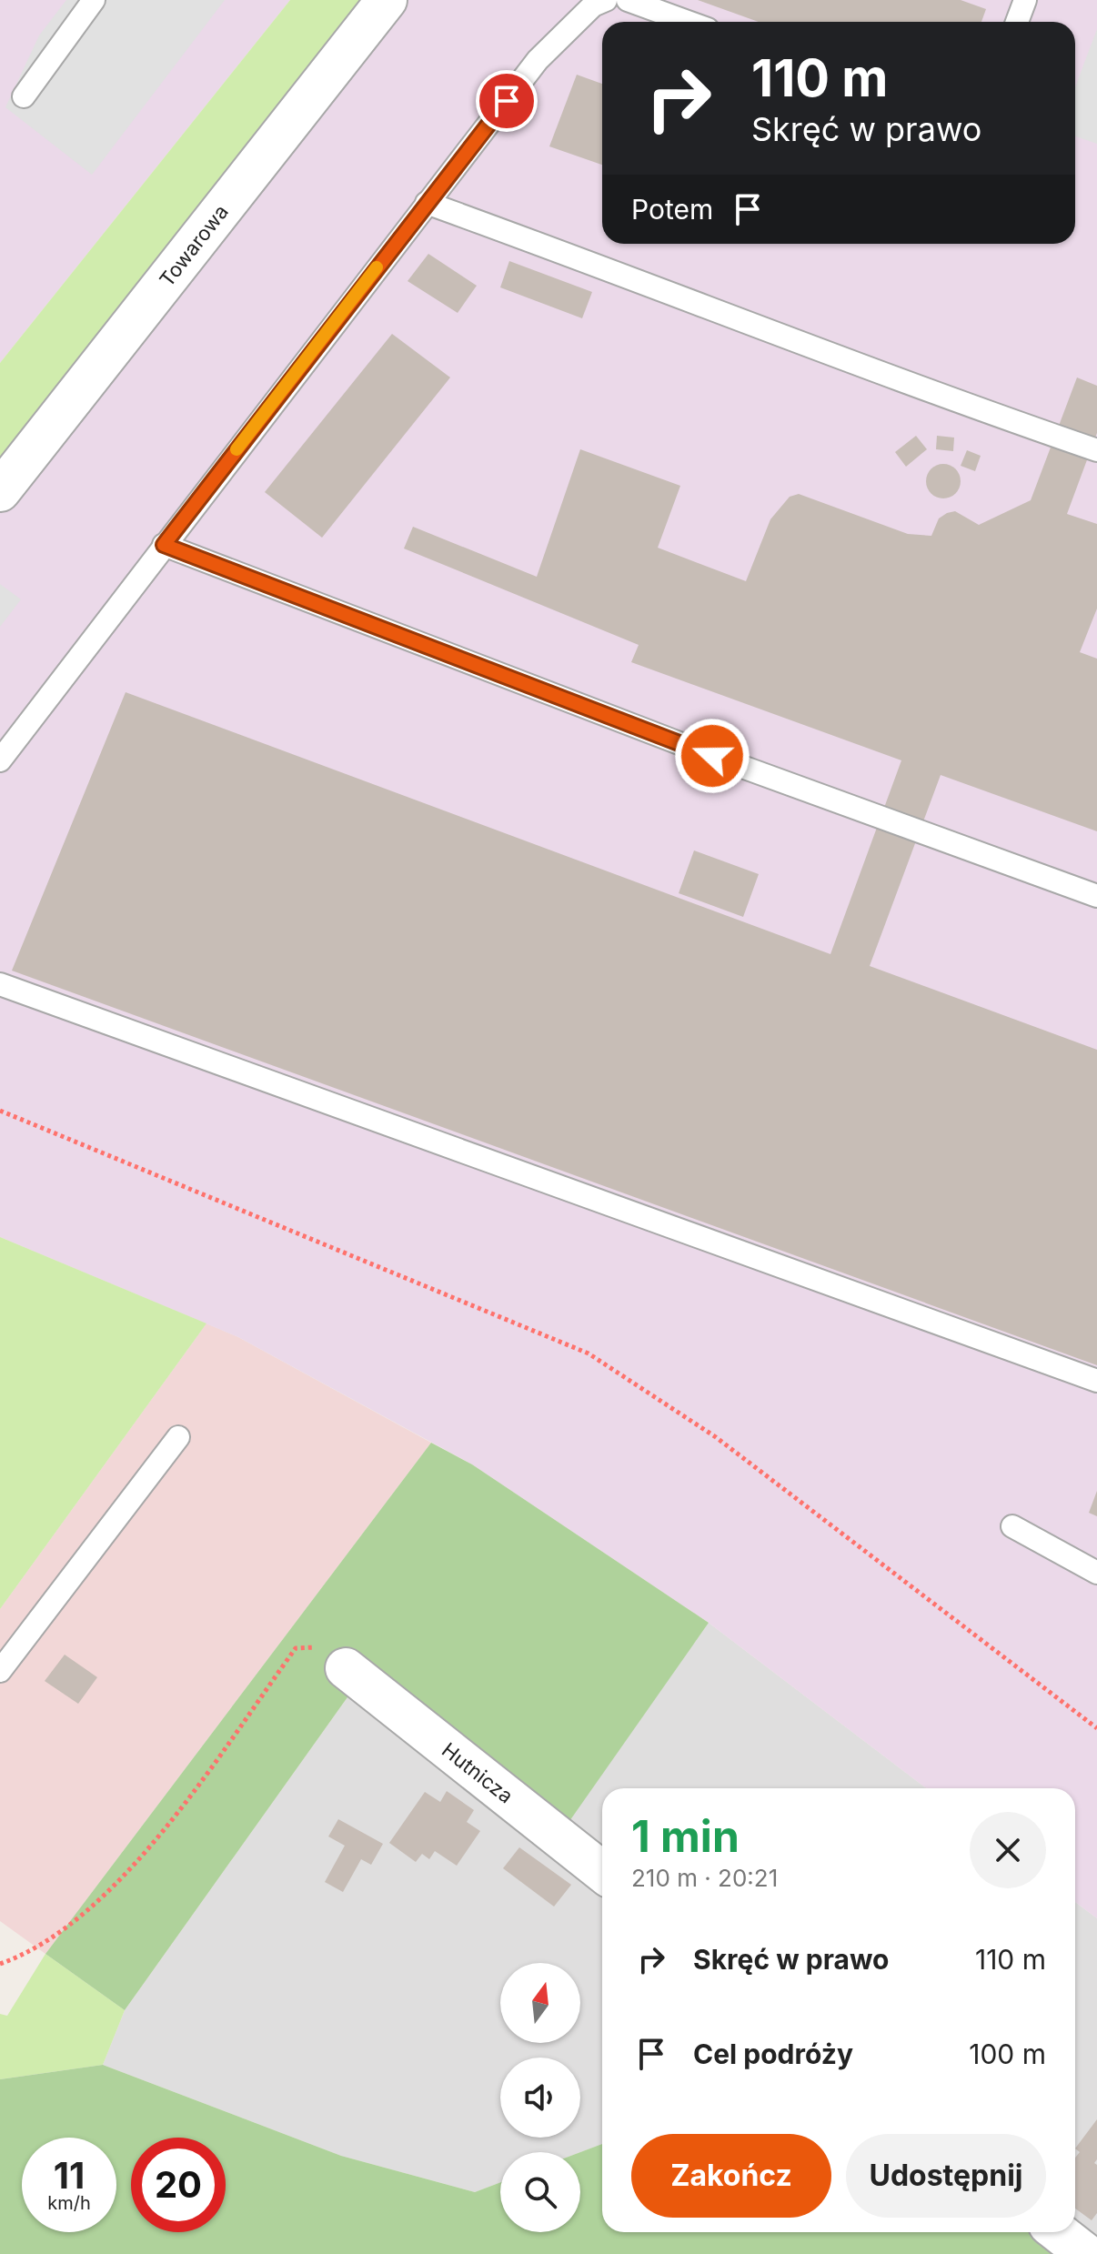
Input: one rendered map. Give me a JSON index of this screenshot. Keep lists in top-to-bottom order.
{
  "streets": {
    "street": ["Towarowa", "Hutnicza"]
  },
  "north": "top",
  "page": {
    "turn": ["110 m", "Skręć w prawo"],
    "then": "Potem",
    "heading": ["1 min", "210 m · 20:21"],
    "list": [
      {
        "name": "Skręć w prawo",
        "value": "110 m"
      },
      {
        "name": "Cel podróży",
        "value": "100 m"
      }
    ],
    "buttons": ["Zakończ", "Udostępnij"],
    "speed": "11 km/h",
    "limit": "20"
  }
}
